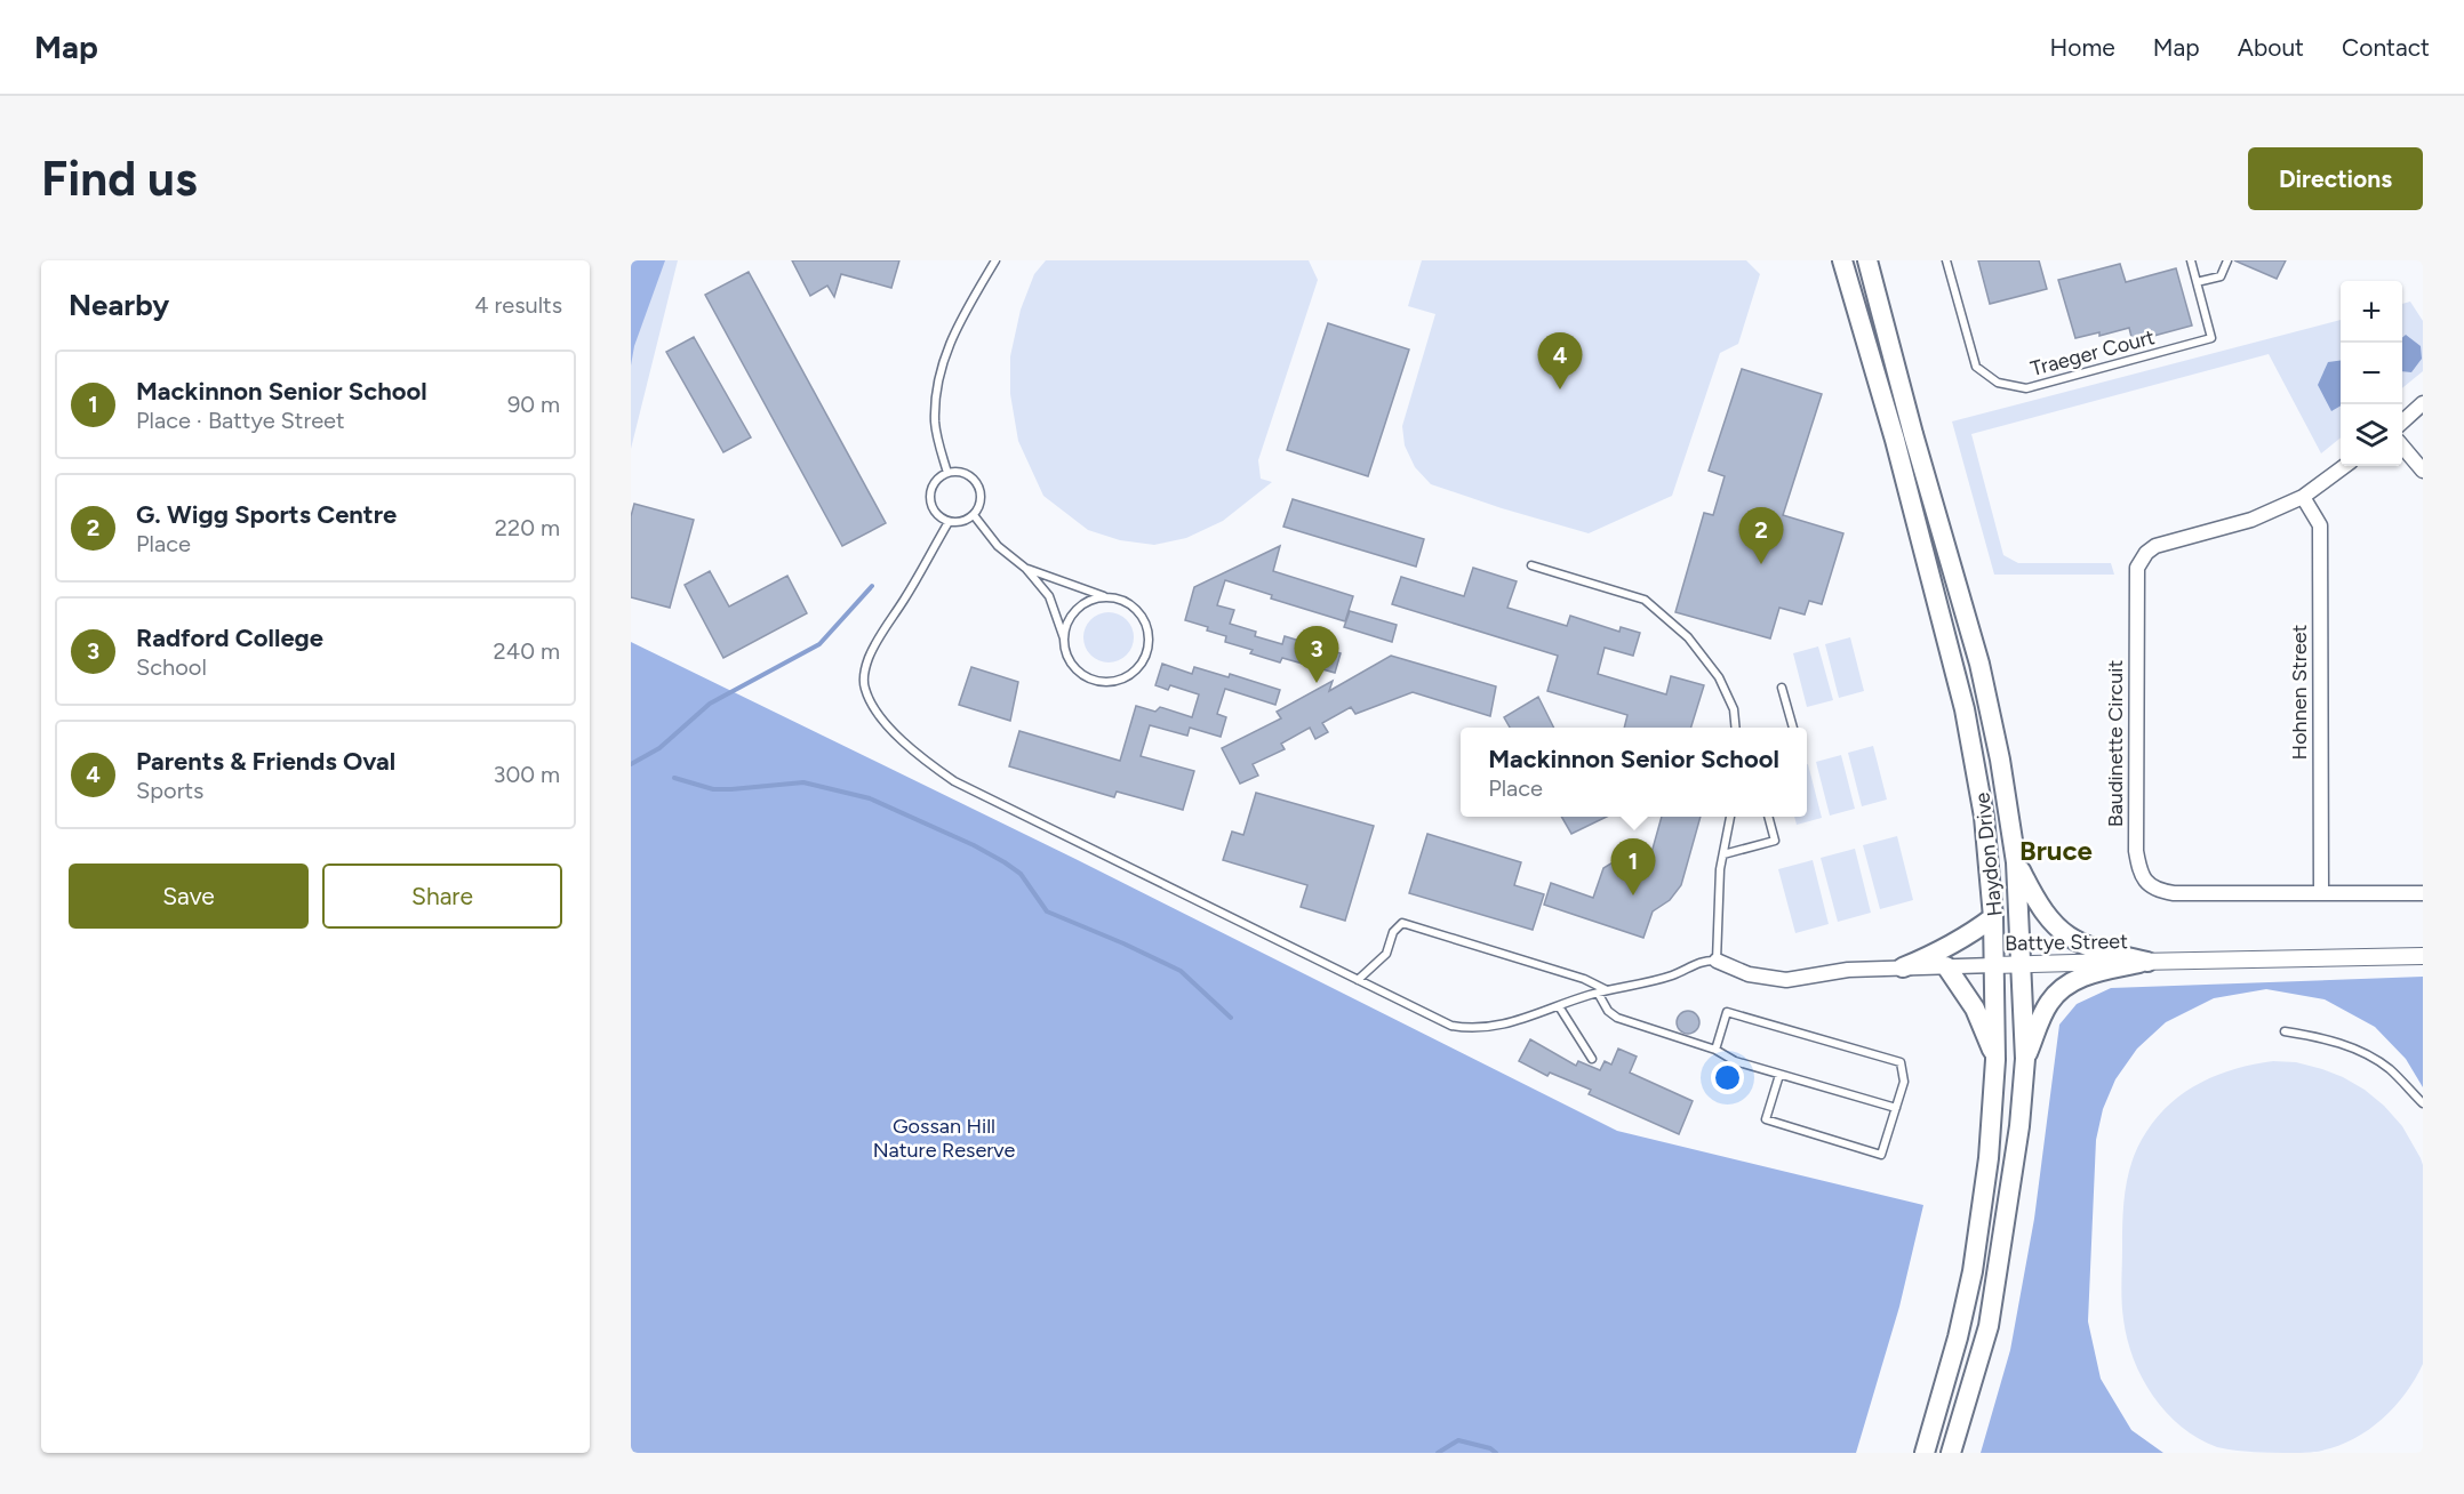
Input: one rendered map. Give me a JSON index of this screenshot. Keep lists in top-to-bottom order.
{
  "streets": {
    "main road": ["Haydon Drive"],
    "street": ["Hohnen Street", "Baudinette Circuit", "Battye Street"],
    "lane": ["Traeger Court"]
  },
  "crossings": [
    ["Hohnen Street", "Baudinette Circuit"],
    ["Haydon Drive", "Battye Street"]
  ],
  "districts": ["Bruce"],
  "parks": ["Gossan Hill Nature Reserve"],
  "page": {
    "header": "Map",
    "nav": [
      "Home",
      "Map",
      "About",
      "Contact"
    ],
    "buttons": [
      "Directions",
      ["Save", "Share"]
    ],
    "title": "Find us",
    "heading": ["Nearby", "4 results"],
    "map_buttons": ["+", "−"],
    "pins": [
      "4",
      "2",
      "3",
      "1"
    ],
    "list": [
      {
        "mark": "1",
        "name": "Mackinnon Senior School",
        "note": "Place · Battye Street",
        "value": "90 m"
      },
      {
        "mark": "2",
        "name": "G. Wigg Sports Centre",
        "note": "Place",
        "value": "220 m"
      },
      {
        "mark": "3",
        "name": "Radford College",
        "note": "School",
        "value": "240 m"
      },
      {
        "mark": "4",
        "name": "Parents & Friends Oval",
        "note": "Sports",
        "value": "300 m"
      }
    ],
    "popup": ["Mackinnon Senior School", "Place"]
  }
}
